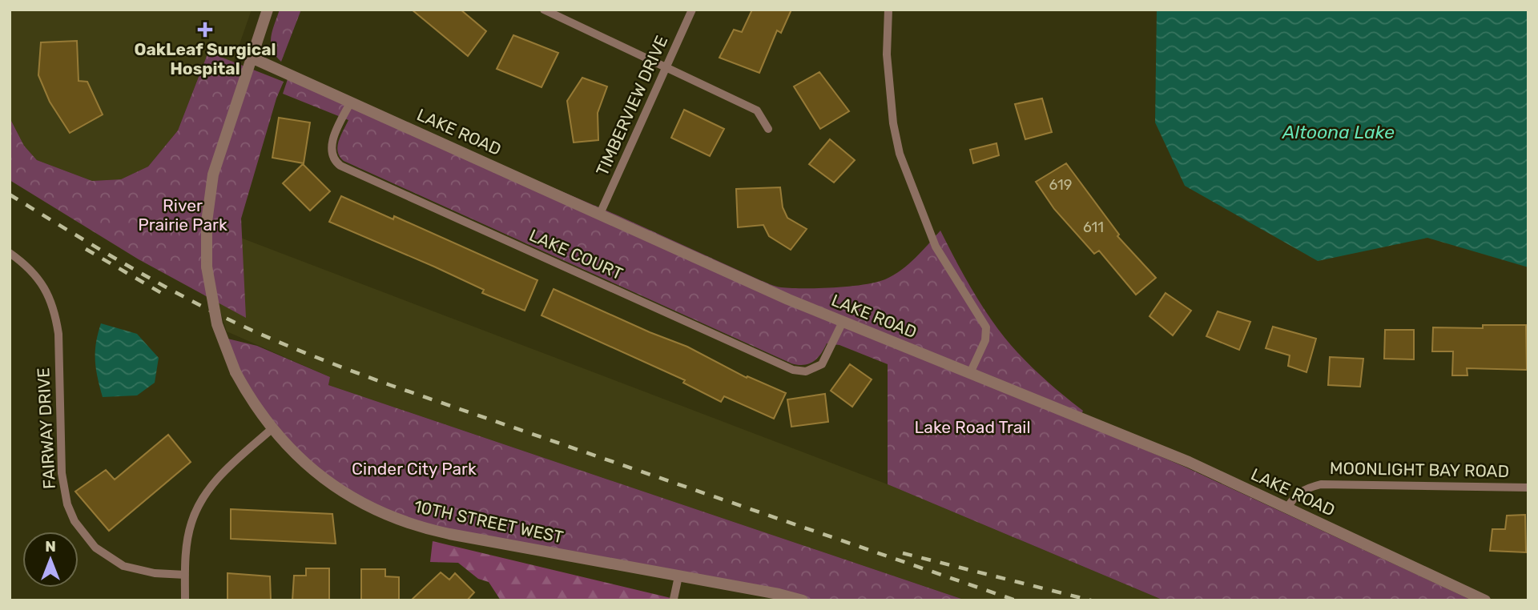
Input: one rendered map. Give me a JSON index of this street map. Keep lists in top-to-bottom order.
{
  "streets": {
    "street": [
      "TIMBERVIEW DRIVE",
      "LAKE ROAD",
      "LAKE COURT",
      "FAIRWAY DRIVE",
      "MOONLIGHT BAY ROAD",
      "10TH STREET WEST"
    ]
  },
  "crossings": [
    ["TIMBERVIEW DRIVE", "LAKE ROAD"],
    ["LAKE ROAD", "LAKE COURT"],
    ["LAKE ROAD", "MOONLIGHT BAY ROAD"],
    ["LAKE ROAD", "10TH STREET WEST"]
  ],
  "water": ["Altoona Lake"],
  "parks": ["River Prairie Park", "Lake Road Trail", "Cinder City Park"],
  "places": {
    "health": ["OakLeaf Surgical Hospital"]
  },
  "house_numbers": ["619", "611"],
  "north": "top"
}
